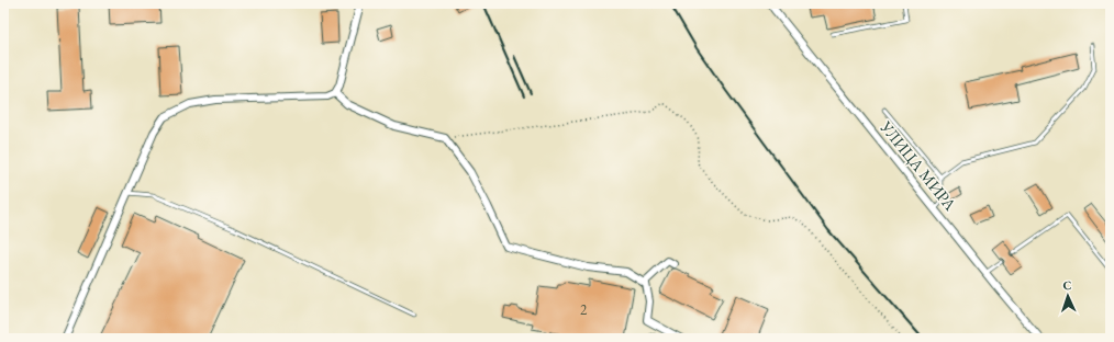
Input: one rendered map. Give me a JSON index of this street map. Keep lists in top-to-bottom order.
{
  "streets": {
    "street": ["УЛИЦА МИРА"]
  },
  "house_numbers": ["2"],
  "north": "top"
}
